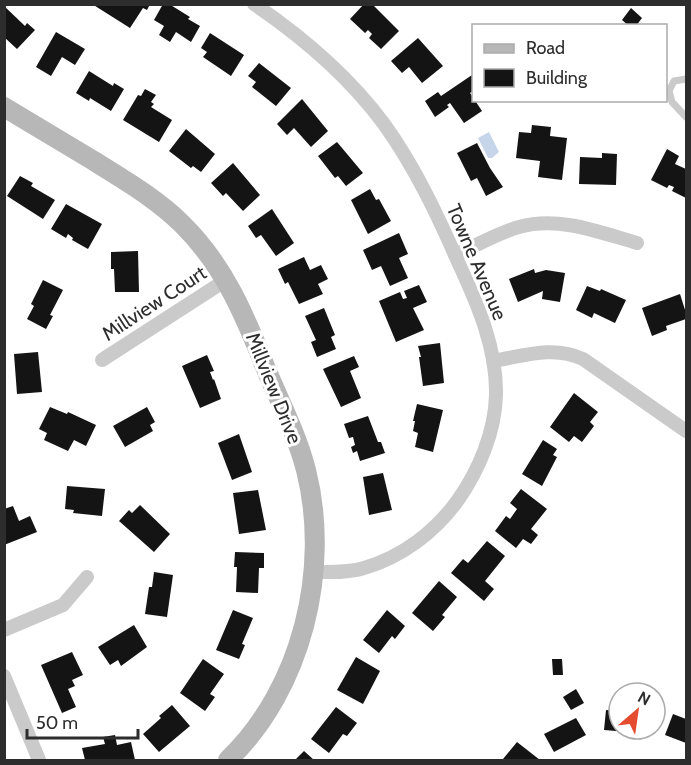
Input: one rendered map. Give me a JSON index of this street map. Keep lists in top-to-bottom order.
{
  "streets": {
    "street": ["Towne Avenue", "Millview Court", "Millview Drive"]
  },
  "crossings": [
    ["Towne Avenue", "Millview Drive"],
    ["Millview Court", "Millview Drive"]
  ],
  "legend": ["Road", "Building"],
  "scale_bar": "50 m",
  "north": "top right"
}
